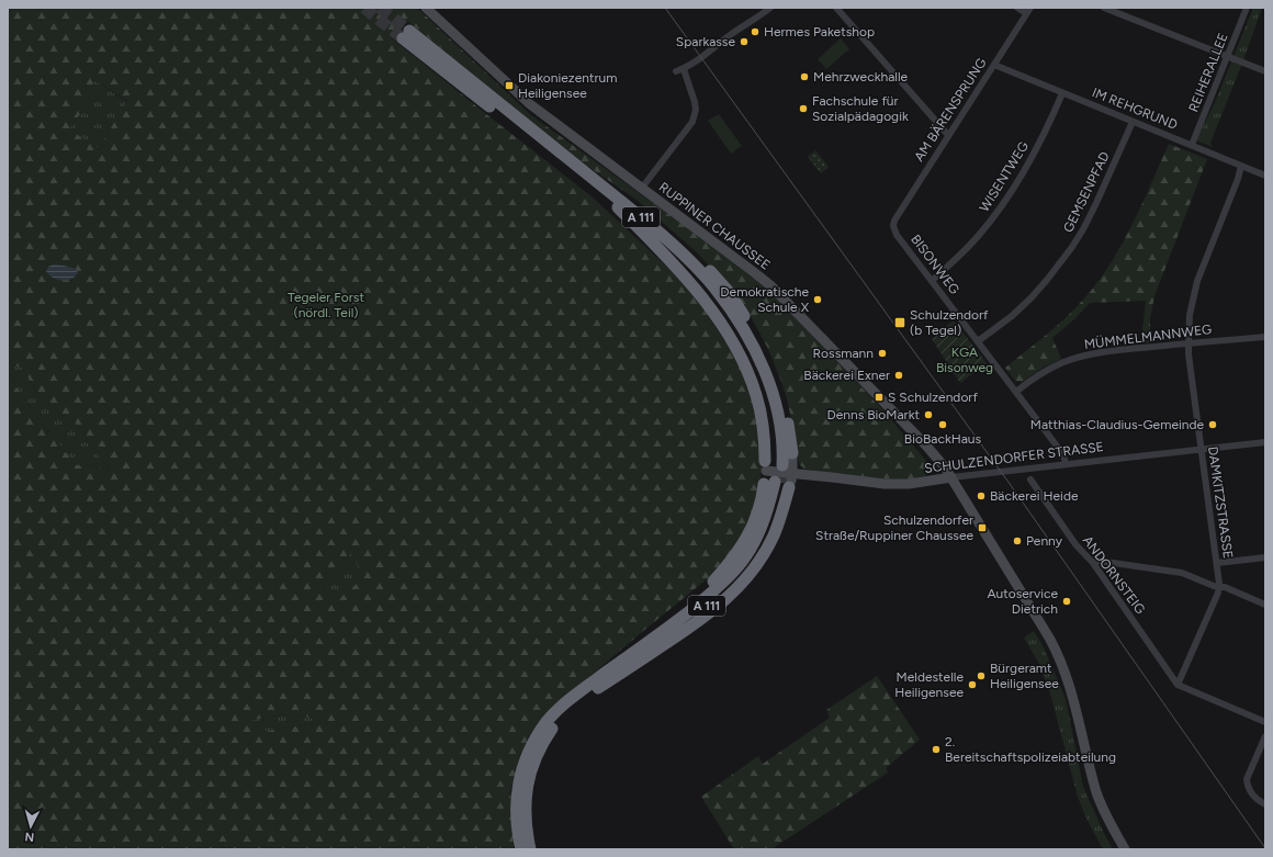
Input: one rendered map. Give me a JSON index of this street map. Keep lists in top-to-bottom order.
{
  "streets": {
    "highway": ["A 111"],
    "street": [
      "REIHERALLEE",
      "IM REHGRUND",
      "AM BÄRENSPRUNG",
      "WISENTWEG",
      "GEMSENPFAD",
      "RUPPINER CHAUSSEE",
      "BISONWEG",
      "MÜMMELMANNWEG",
      "SCHULZENDORFER STRASSE",
      "DAMKITZSTRASSE",
      "ANDORNSTEIG"
    ]
  },
  "crossings": [
    ["REIHERALLEE", "IM REHGRUND"],
    ["IM REHGRUND", "AM BÄRENSPRUNG"],
    ["IM REHGRUND", "WISENTWEG"],
    ["IM REHGRUND", "GEMSENPFAD"],
    ["IM REHGRUND", "DAMKITZSTRASSE"],
    ["AM BÄRENSPRUNG", "BISONWEG"],
    ["WISENTWEG", "BISONWEG"],
    ["GEMSENPFAD", "BISONWEG"],
    ["A 111", "SCHULZENDORFER STRASSE"],
    ["RUPPINER CHAUSSEE", "SCHULZENDORFER STRASSE"],
    ["BISONWEG", "MÜMMELMANNWEG"],
    ["BISONWEG", "SCHULZENDORFER STRASSE"],
    ["MÜMMELMANNWEG", "DAMKITZSTRASSE"],
    ["SCHULZENDORFER STRASSE", "DAMKITZSTRASSE"],
    ["DAMKITZSTRASSE", "ANDORNSTEIG"]
  ],
  "parks": ["Tegeler Forst (nördl. Teil)", "KGA Bisonweg"],
  "places": {
    "other": [
      "Hermes Paketshop",
      "Sparkasse",
      "Mehrzweckhalle",
      "Fachschule für Sozialpädagogik",
      "Demokratische Schule X",
      "Rossmann",
      "Bäckerei Exner",
      "Denns BioMarkt",
      "BioBackHaus",
      "Matthias-Claudius-Gemeinde",
      "Bäckerei Heide",
      "Penny",
      "Autoservice Dietrich",
      "Bürgeramt Heiligensee",
      "Meldestelle Heiligensee",
      "2. Bereitschaftspolizeiabteilung"
    ],
    "transit": [
      "Diakoniezentrum Heiligensee",
      "Schulzendorf (b Tegel)",
      "S Schulzendorf",
      "Schulzendorfer Straße/Ruppiner Chaussee"
    ]
  },
  "north": "bottom"
}
